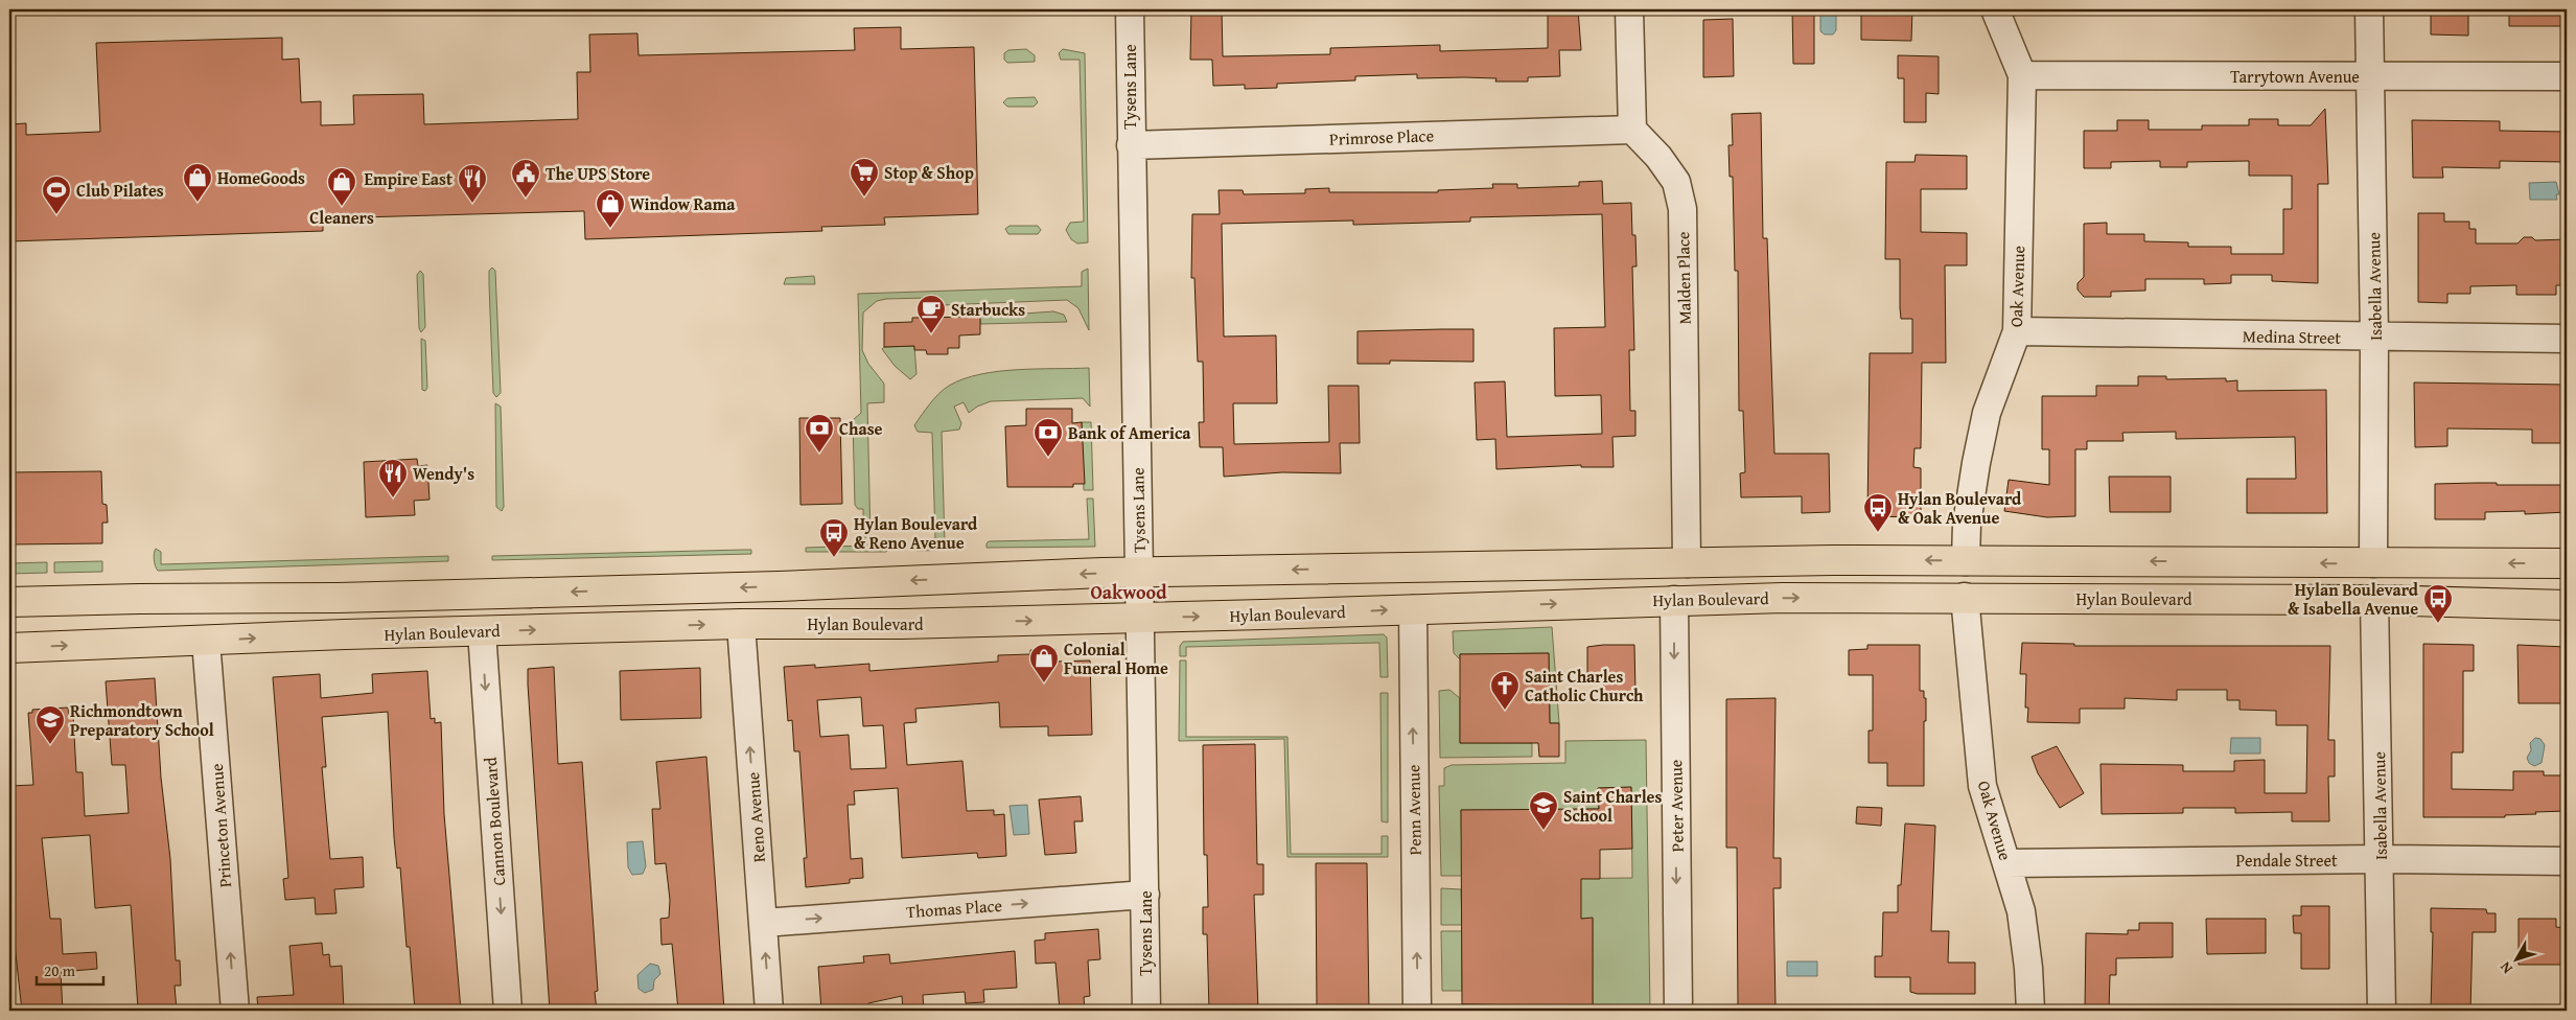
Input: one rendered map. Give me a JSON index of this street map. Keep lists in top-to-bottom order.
{
  "streets": {
    "main road": ["Hylan Boulevard"],
    "street": [
      "Tarrytown Avenue",
      "Tysens Lane",
      "Primrose Place",
      "Malden Place",
      "Oak Avenue",
      "Isabella Avenue",
      "Medina Street",
      "Peter Avenue",
      "Penn Avenue",
      "Reno Avenue",
      "Cannon Boulevard",
      "Princeton Avenue",
      "Pendale Street",
      "Thomas Place"
    ]
  },
  "crossings": [
    ["Tarrytown Avenue", "Oak Avenue"],
    ["Tarrytown Avenue", "Isabella Avenue"],
    ["Tysens Lane", "Primrose Place"],
    ["Tysens Lane", "Hylan Boulevard"],
    ["Tysens Lane", "Thomas Place"],
    ["Primrose Place", "Malden Place"],
    ["Oak Avenue", "Medina Street"],
    ["Oak Avenue", "Hylan Boulevard"],
    ["Oak Avenue", "Pendale Street"],
    ["Isabella Avenue", "Medina Street"],
    ["Isabella Avenue", "Hylan Boulevard"],
    ["Isabella Avenue", "Pendale Street"],
    ["Hylan Boulevard", "Peter Avenue"],
    ["Hylan Boulevard", "Penn Avenue"],
    ["Hylan Boulevard", "Reno Avenue"],
    ["Hylan Boulevard", "Cannon Boulevard"],
    ["Hylan Boulevard", "Princeton Avenue"],
    ["Reno Avenue", "Thomas Place"]
  ],
  "one_way": [
    "Peter Avenue",
    "Penn Avenue",
    "Reno Avenue",
    "Cannon Boulevard",
    "Princeton Avenue",
    "Thomas Place"
  ],
  "districts": ["Oakwood"],
  "places": {
    "supermarket": ["Stop & Shop"],
    "public building": ["The UPS Store"],
    "shop": [
      "HomeGoods",
      "Cleaners",
      "Window Rama",
      "Colonial Funeral Home"
    ],
    "restaurant": ["Empire East", "Wendy's"],
    "sports": ["Club Pilates"],
    "cafe": ["Starbucks"],
    "bank": ["Chase", "Bank of America"],
    "bus stop": ["Hylan Boulevard & Oak Avenue", "Hylan Boulevard & Reno Avenue", "Hylan Boulevard & Isabella Avenue"],
    "church": ["Saint Charles Catholic Church"],
    "school or university": ["Richmondtown Preparatory School", "Saint Charles School"]
  },
  "scale_bar": "20 m",
  "north": "bottom left"
}
